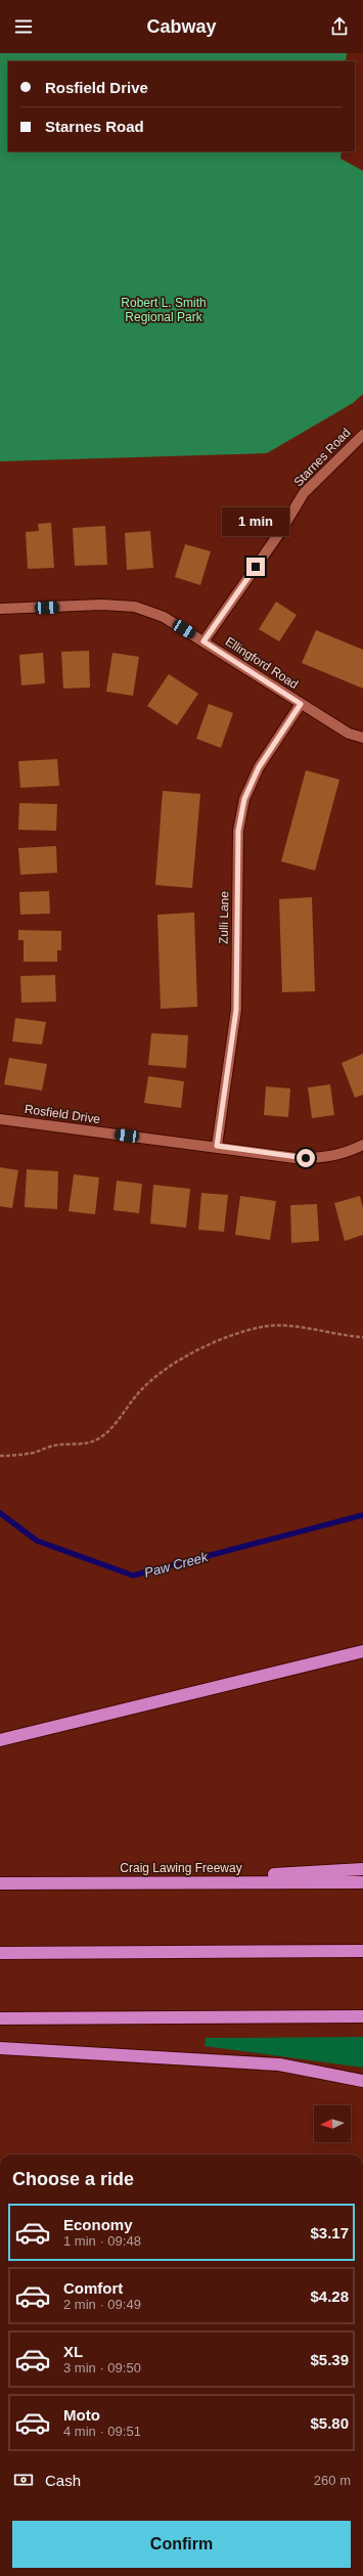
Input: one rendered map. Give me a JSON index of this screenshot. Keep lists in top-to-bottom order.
{
  "streets": {
    "highway": ["Craig Lawing Freeway"],
    "street": [
      "Starnes Road",
      "Ellingford Road",
      "Zulli Lane",
      "Rosfield Drive"
    ]
  },
  "crossings": [
    ["Starnes Road", "Ellingford Road"],
    ["Ellingford Road", "Zulli Lane"],
    ["Zulli Lane", "Rosfield Drive"]
  ],
  "water": ["Paw Creek"],
  "parks": ["Robert L. Smith Regional Park"],
  "north": "left",
  "page": {
    "header": "Cabway",
    "banner": ["Rosfield Drive", "Starnes Road"],
    "bubble": "1 min",
    "heading": "Choose a ride",
    "list": [
      {
        "name": "Economy",
        "note": "1 min · 09:48",
        "value": "$3.17"
      },
      {
        "name": "Comfort",
        "note": "2 min · 09:49",
        "value": "$4.28"
      },
      {
        "name": "XL",
        "note": "3 min · 09:50",
        "value": "$5.39"
      },
      {
        "name": "Moto",
        "note": "4 min · 09:51",
        "value": "$5.80"
      }
    ],
    "pay": ["Cash", "260 m"],
    "buttons": "Confirm"
  }
}
